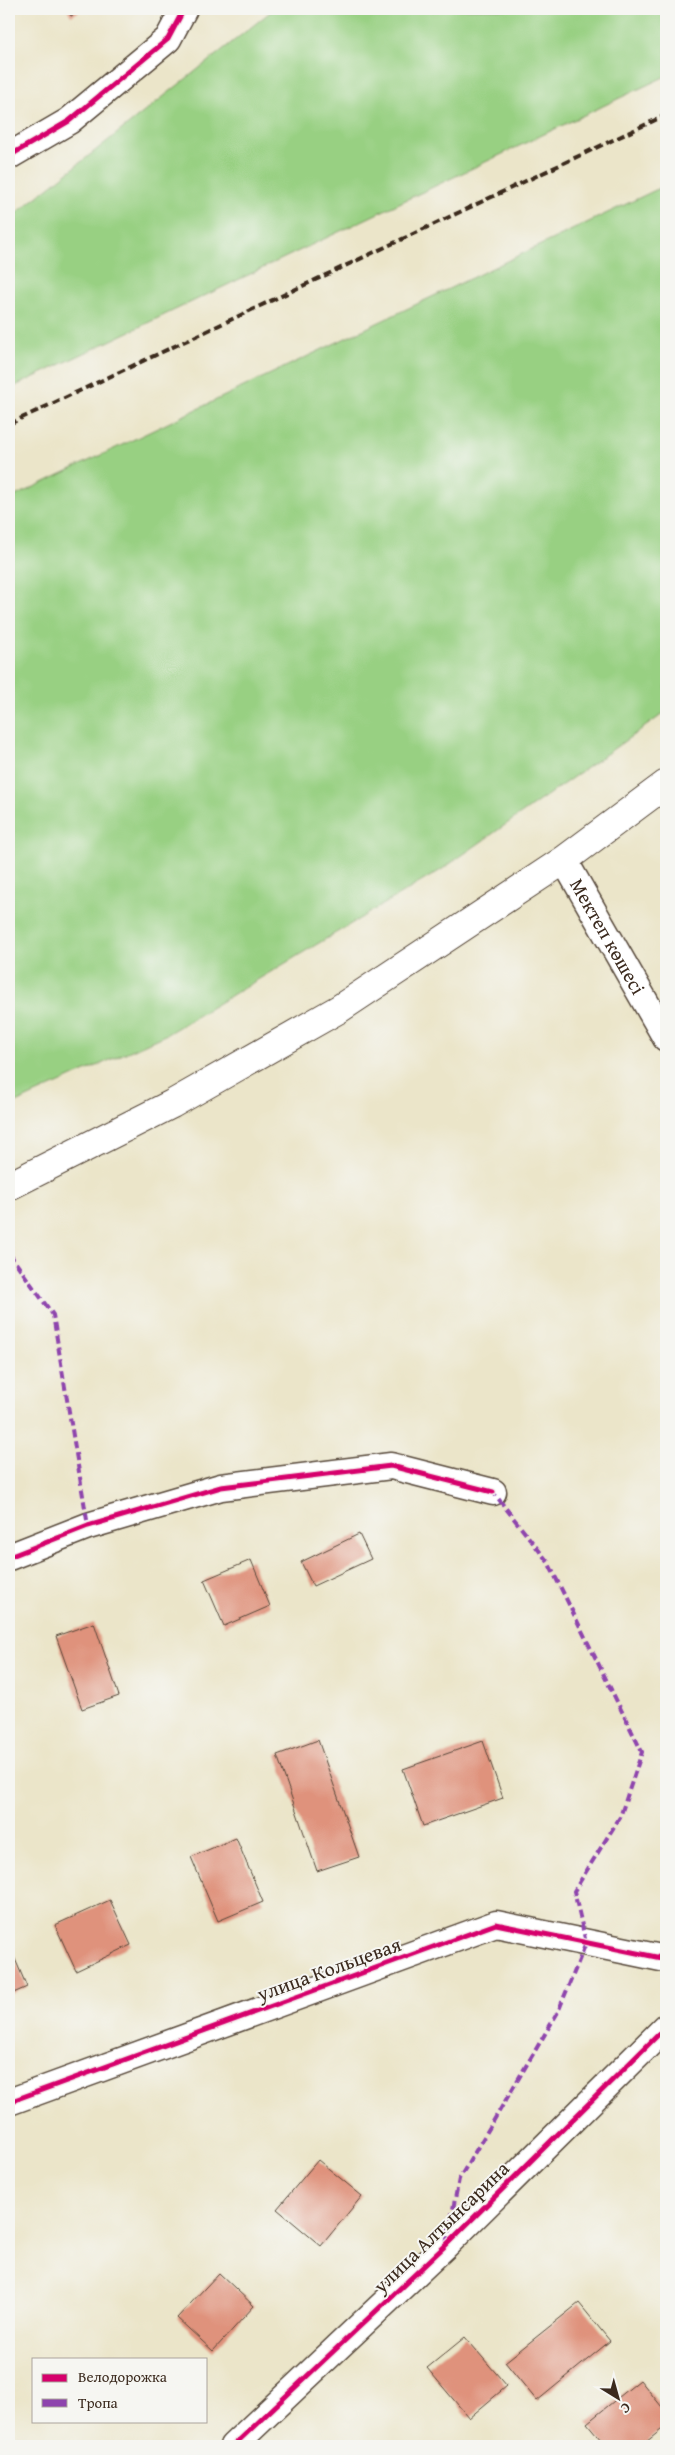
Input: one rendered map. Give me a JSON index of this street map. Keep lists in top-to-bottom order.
{
  "streets": {
    "street": ["Мектеп көшесі", "улица Кольцевая", "улица Алтынсарина"]
  },
  "legend": ["Велодорожка", "Тропа"],
  "north": "bottom right"
}
